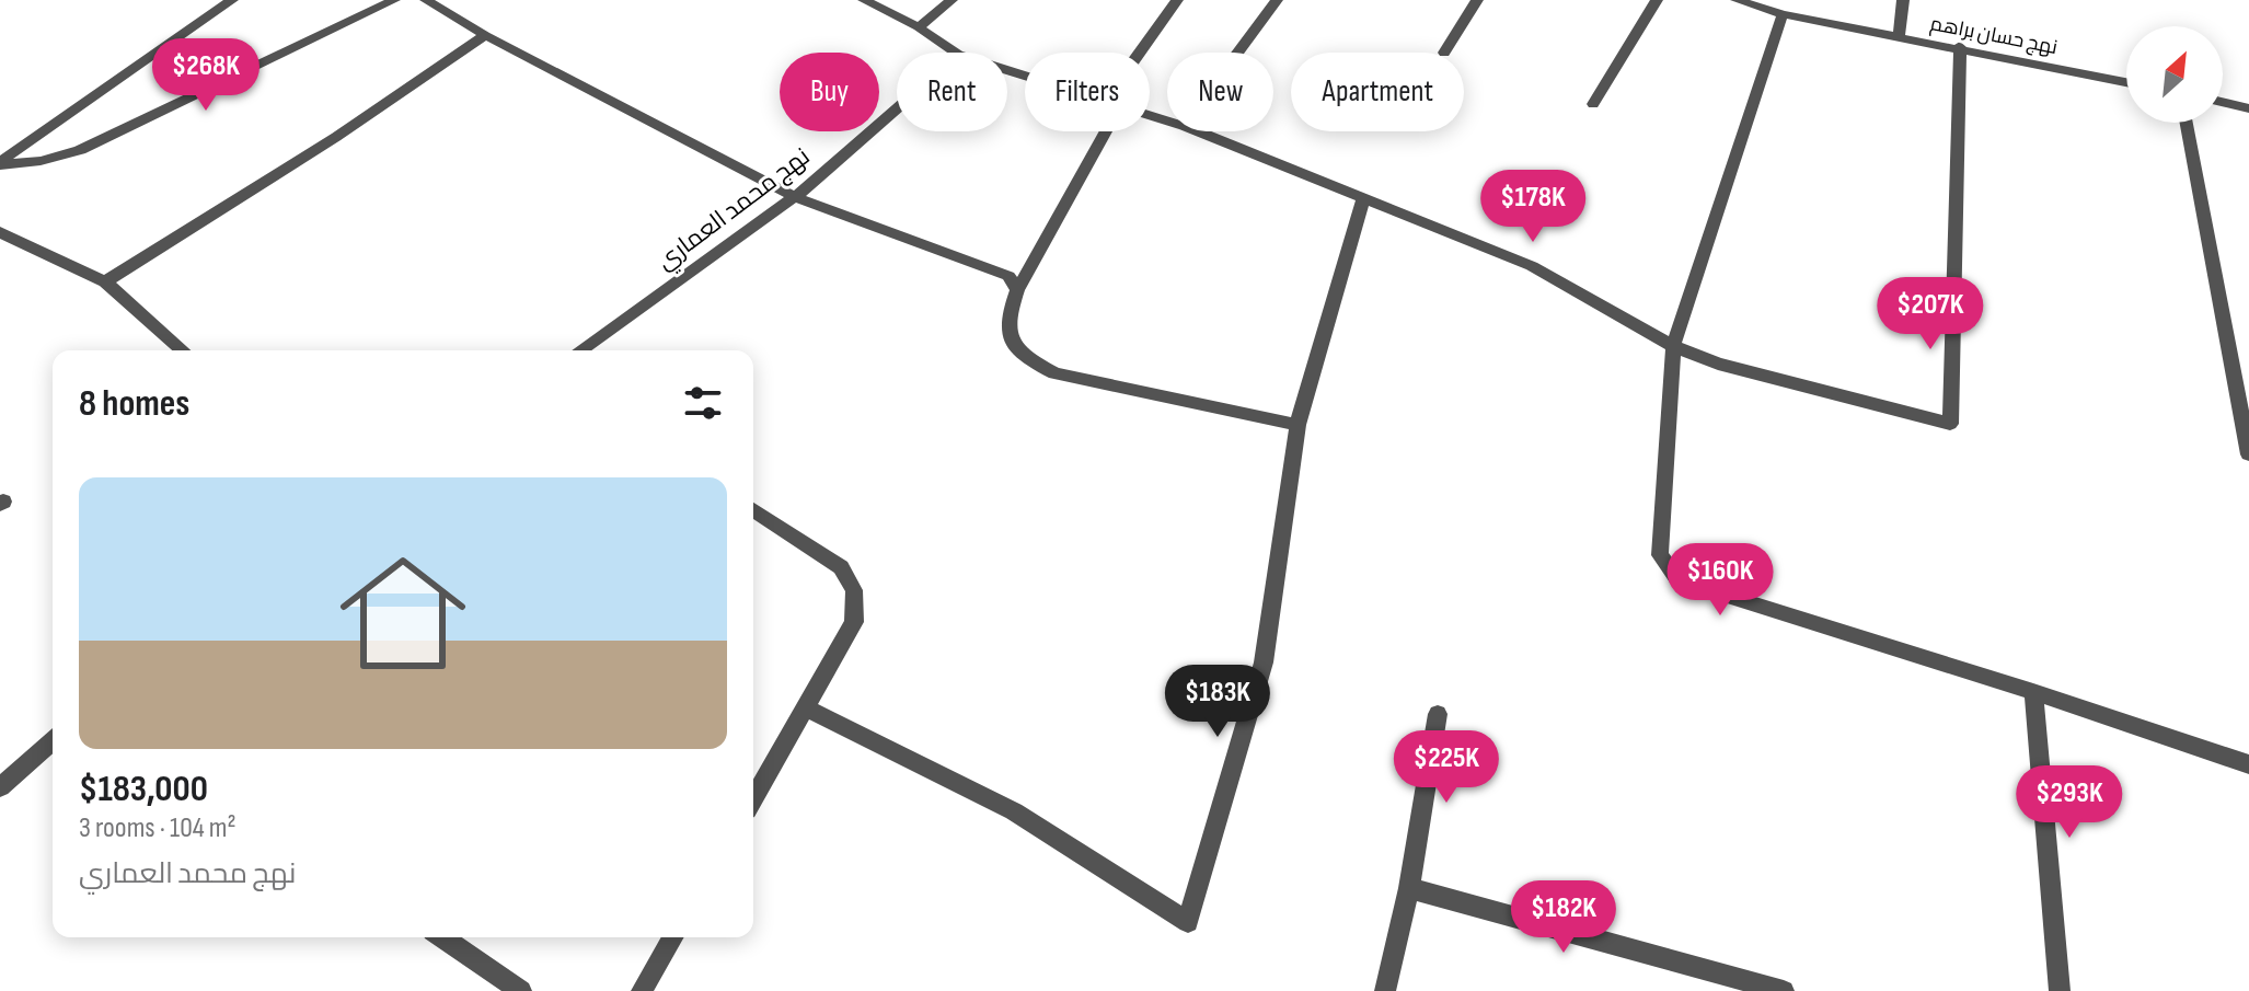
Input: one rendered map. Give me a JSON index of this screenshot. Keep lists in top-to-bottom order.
{
  "streets": {
    "street": ["نهج حسان براهم", "نهج محمد العماري"]
  },
  "north": "top right",
  "page": {
    "price": [
      "$268K",
      "$178K",
      "$207K",
      "$160K",
      "$183K",
      "$225K",
      "$293K",
      "$182K"
    ],
    "chip": [
      "Buy",
      "Rent",
      "Filters",
      "New",
      "Apartment"
    ],
    "heading": "8 homes",
    "list": [
      {
        "name": "$183,000",
        "note": "3 rooms · 104 m² · نهج محمد العماري"
      }
    ]
  }
}
